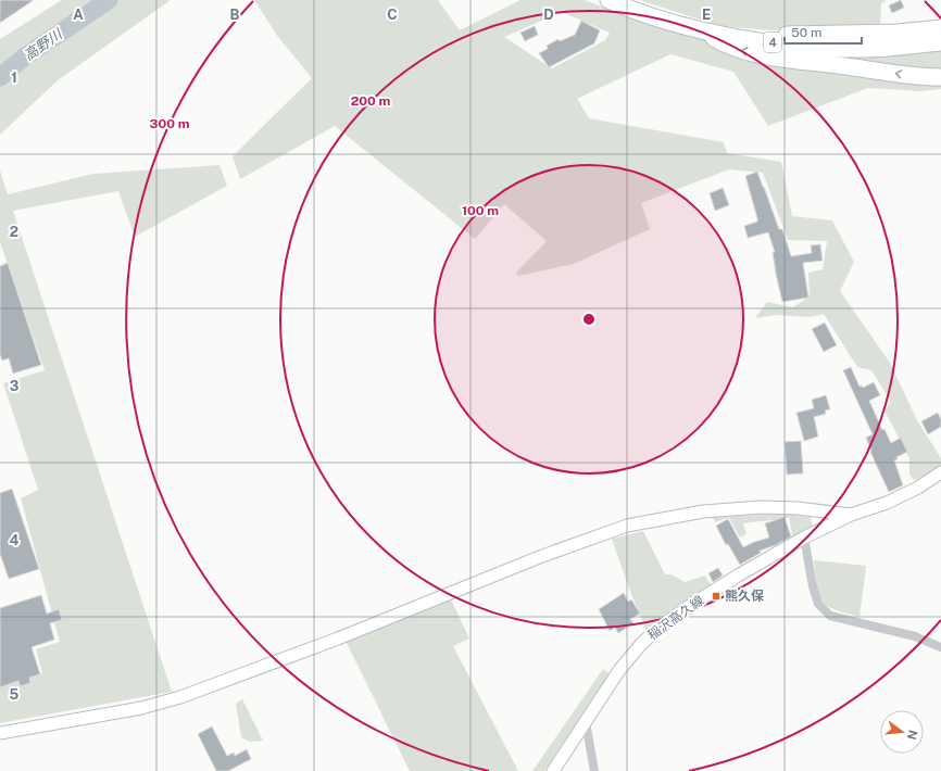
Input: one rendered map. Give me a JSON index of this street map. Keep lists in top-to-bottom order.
{
  "streets": {
    "highway": ["4"],
    "street": ["稲沢高久線"]
  },
  "water": ["高野川"],
  "places": {
    "transit": ["熊久保"]
  },
  "scale_bar": "50 m",
  "north": "right",
  "grid": {
    "columns": [
      "A",
      "B",
      "C",
      "D",
      "E"
    ],
    "rows": [
      "1",
      "2",
      "3",
      "4",
      "5"
    ]
  },
  "rings": ["200 m", "300 m", "100 m"]
}
